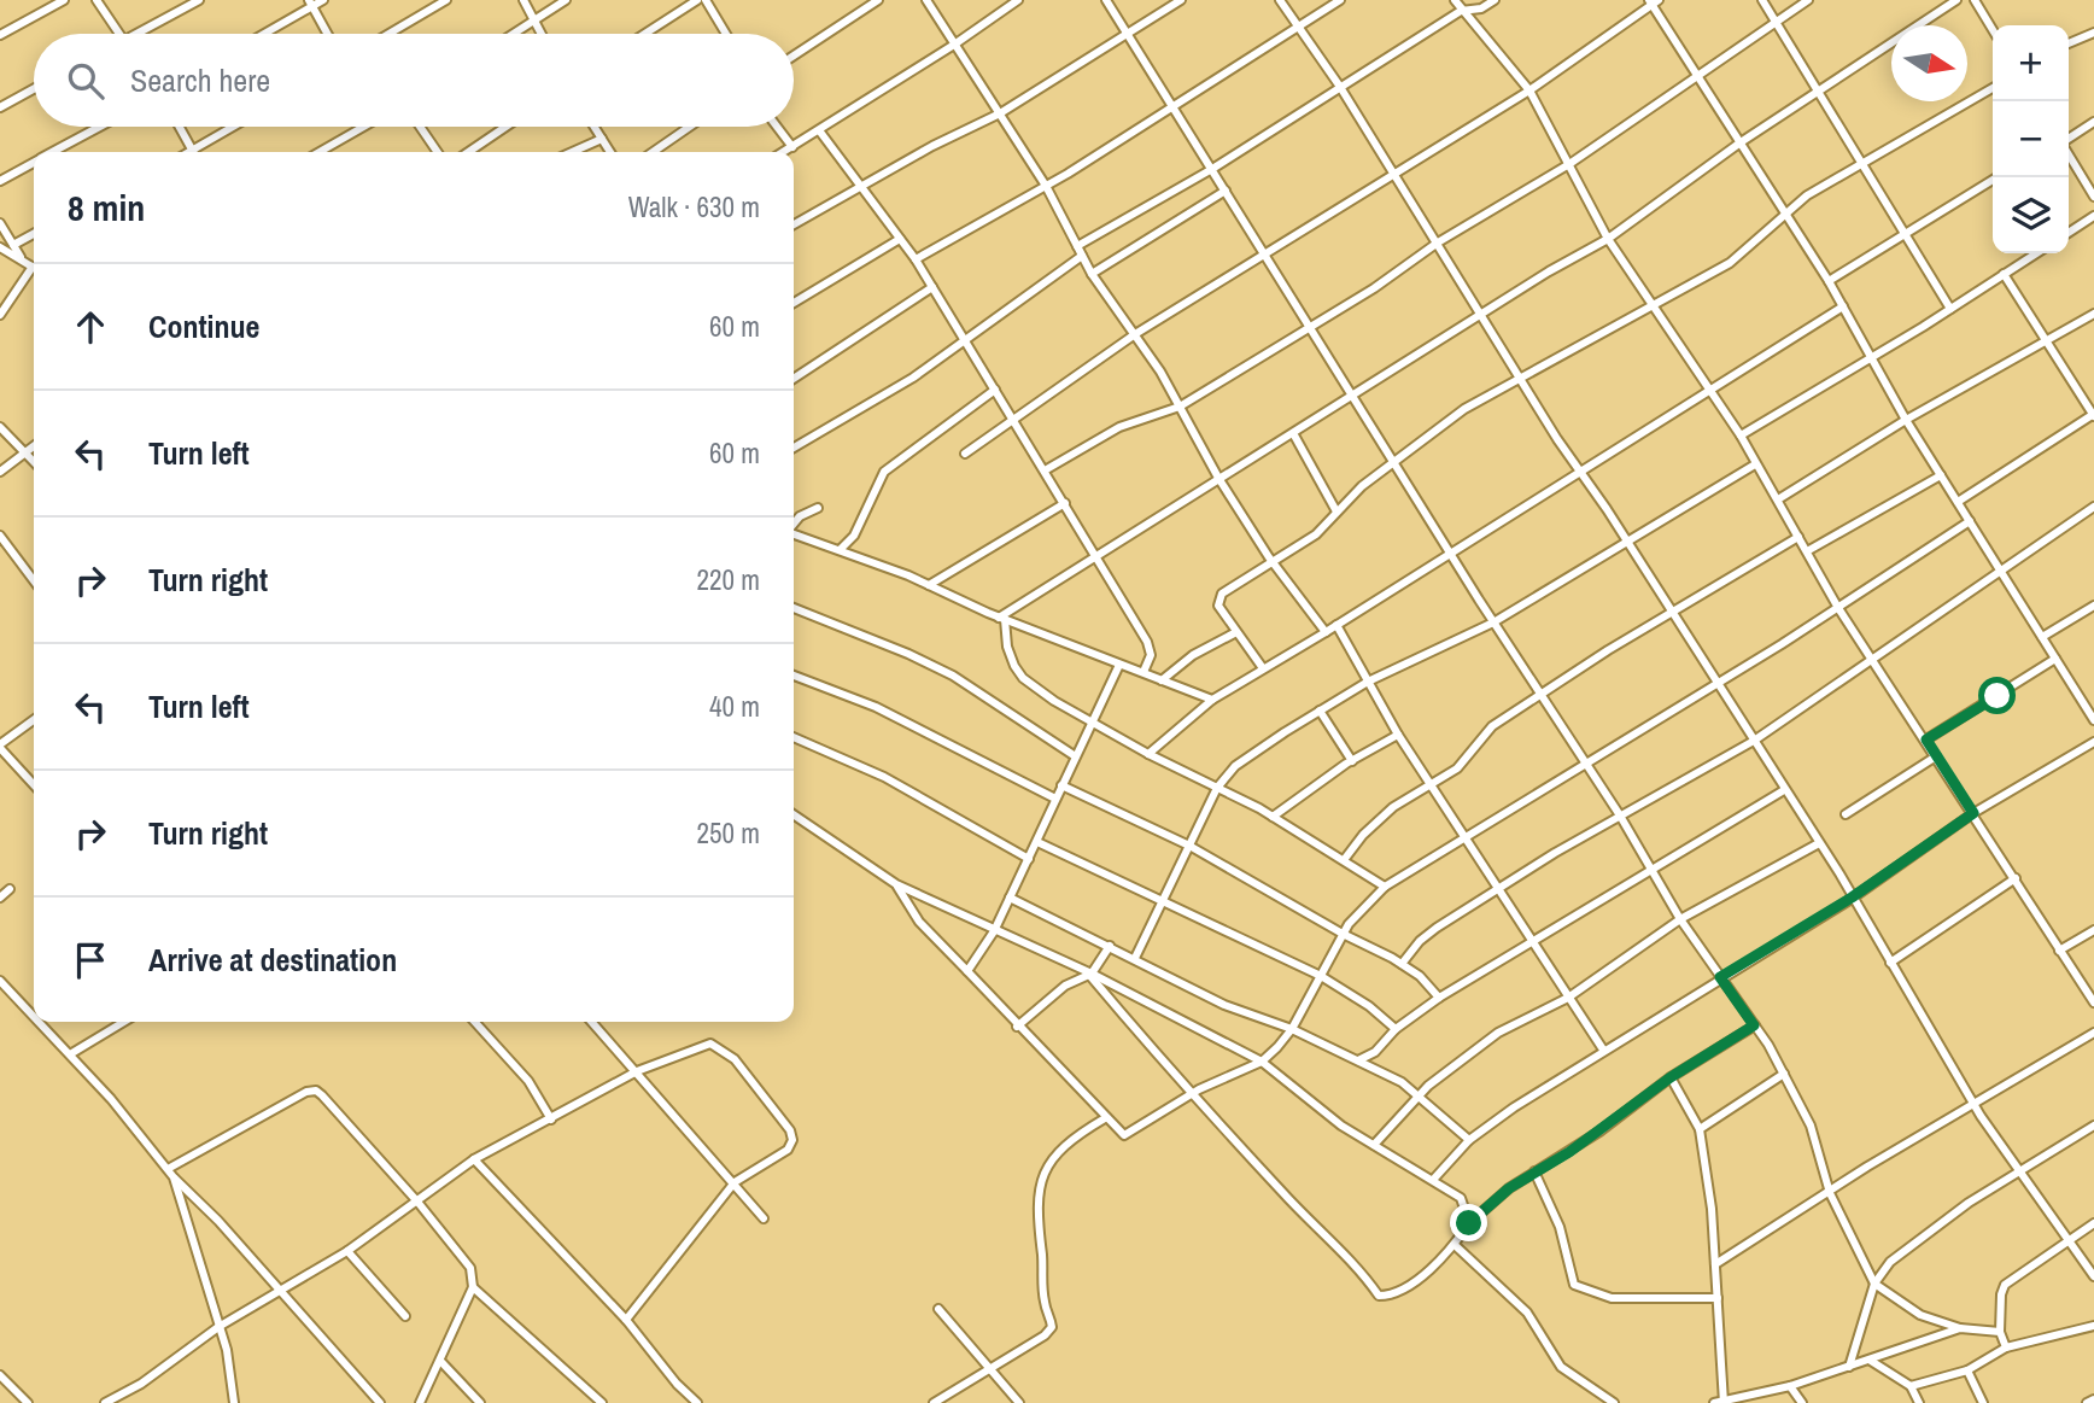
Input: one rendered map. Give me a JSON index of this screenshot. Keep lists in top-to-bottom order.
{
  "north": "right",
  "page": {
    "map_buttons": ["+", "−"],
    "search": "Search here",
    "heading": ["8 min", "Walk · 630 m"],
    "list": [
      ["Continue", "60 m"],
      ["Turn left", "60 m"],
      ["Turn right", "220 m"],
      ["Turn left", "40 m"],
      ["Turn right", "250 m"],
      "Arrive at destination"
    ]
  }
}
